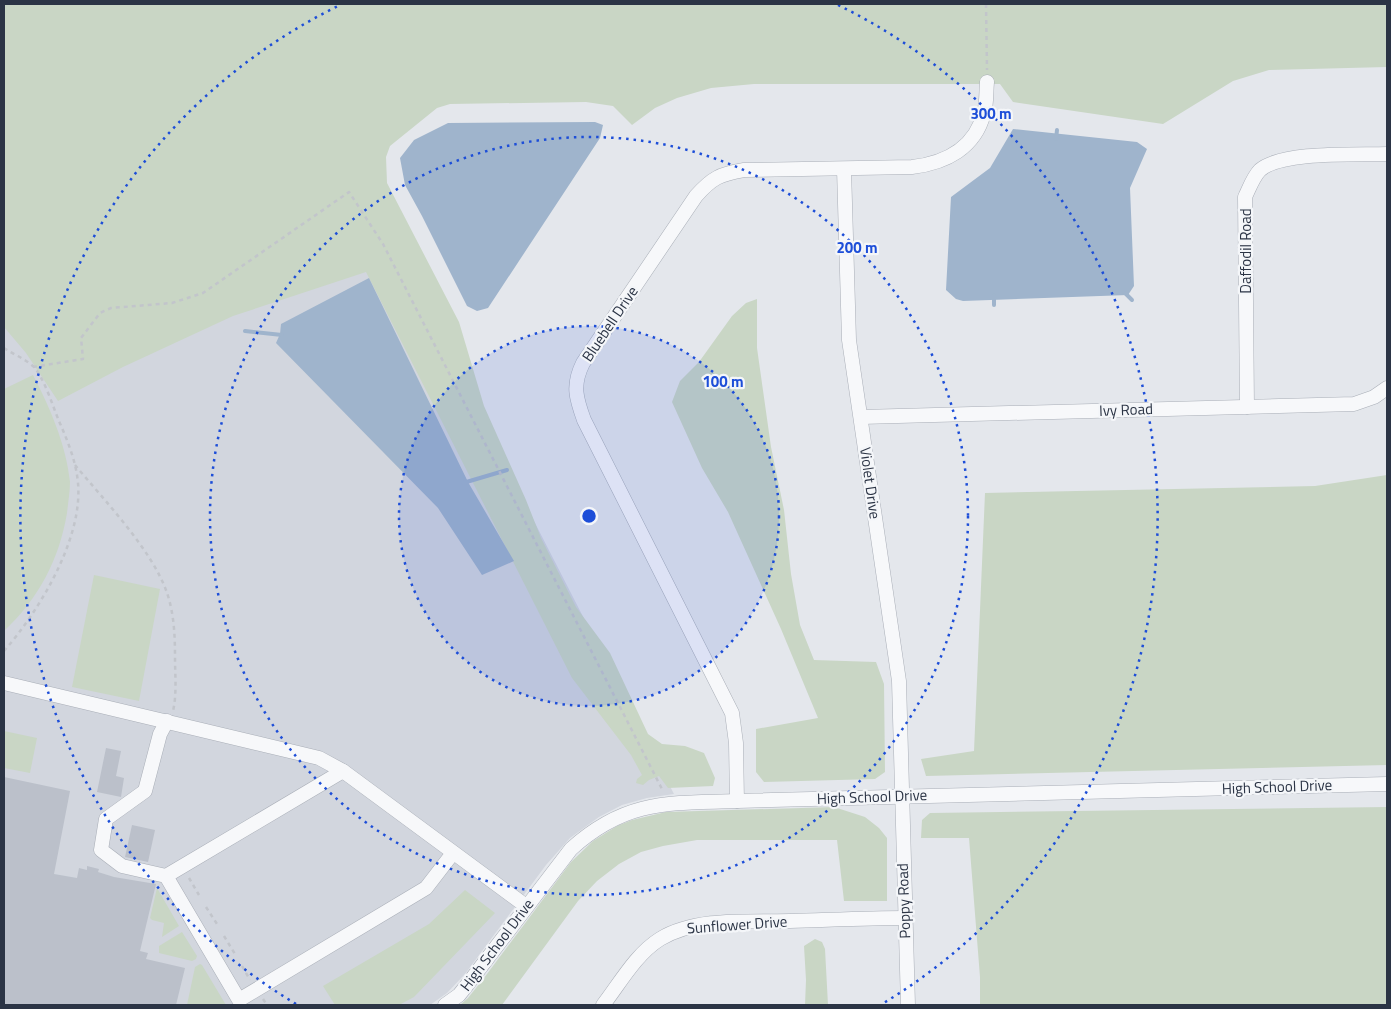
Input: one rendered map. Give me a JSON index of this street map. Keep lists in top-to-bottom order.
{
  "streets": {
    "street": [
      "Daffodil Road",
      "Bluebell Drive",
      "Ivy Road",
      "Violet Drive",
      "High School Drive",
      "Poppy Road",
      "Sunflower Drive"
    ]
  },
  "crossings": [
    ["Daffodil Road", "Ivy Road"],
    ["Bluebell Drive", "Violet Drive"],
    ["Bluebell Drive", "High School Drive"],
    ["Ivy Road", "Violet Drive"],
    ["Violet Drive", "High School Drive"],
    ["Violet Drive", "Poppy Road"],
    ["High School Drive", "Poppy Road"],
    ["Poppy Road", "Sunflower Drive"]
  ],
  "rings": ["300 m", "200 m", "100 m"]
}
